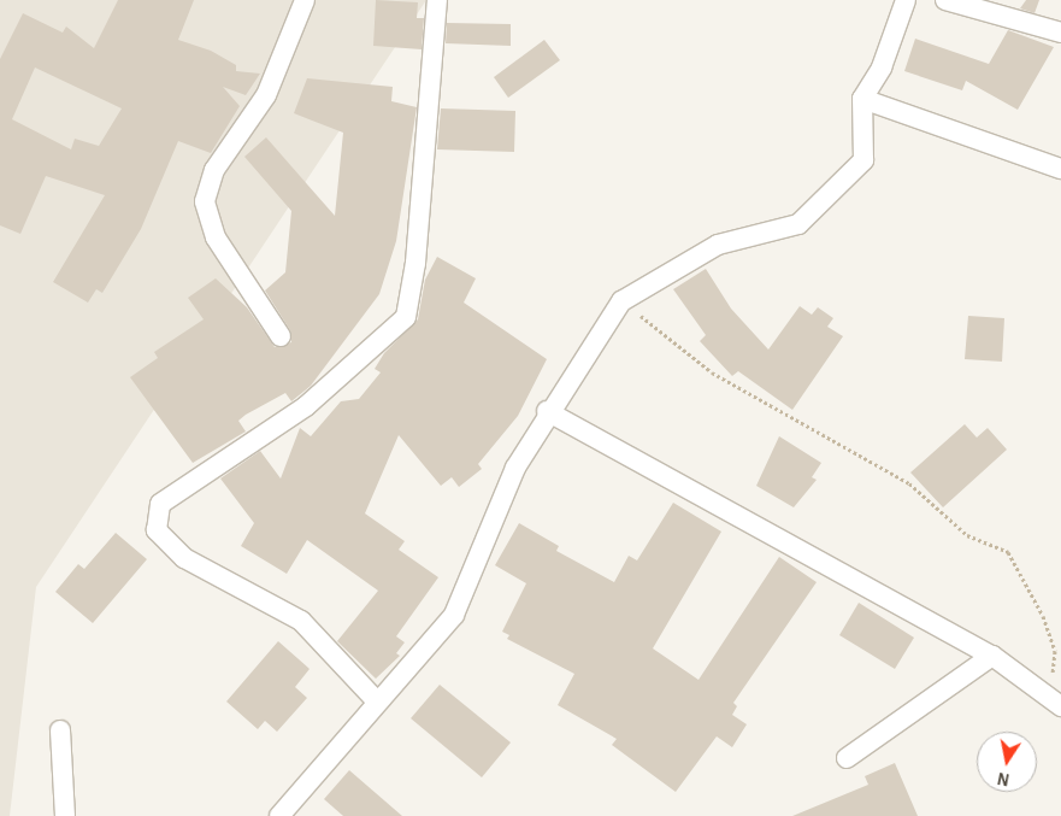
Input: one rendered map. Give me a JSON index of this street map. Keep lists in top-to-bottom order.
{
  "north": "bottom"
}
